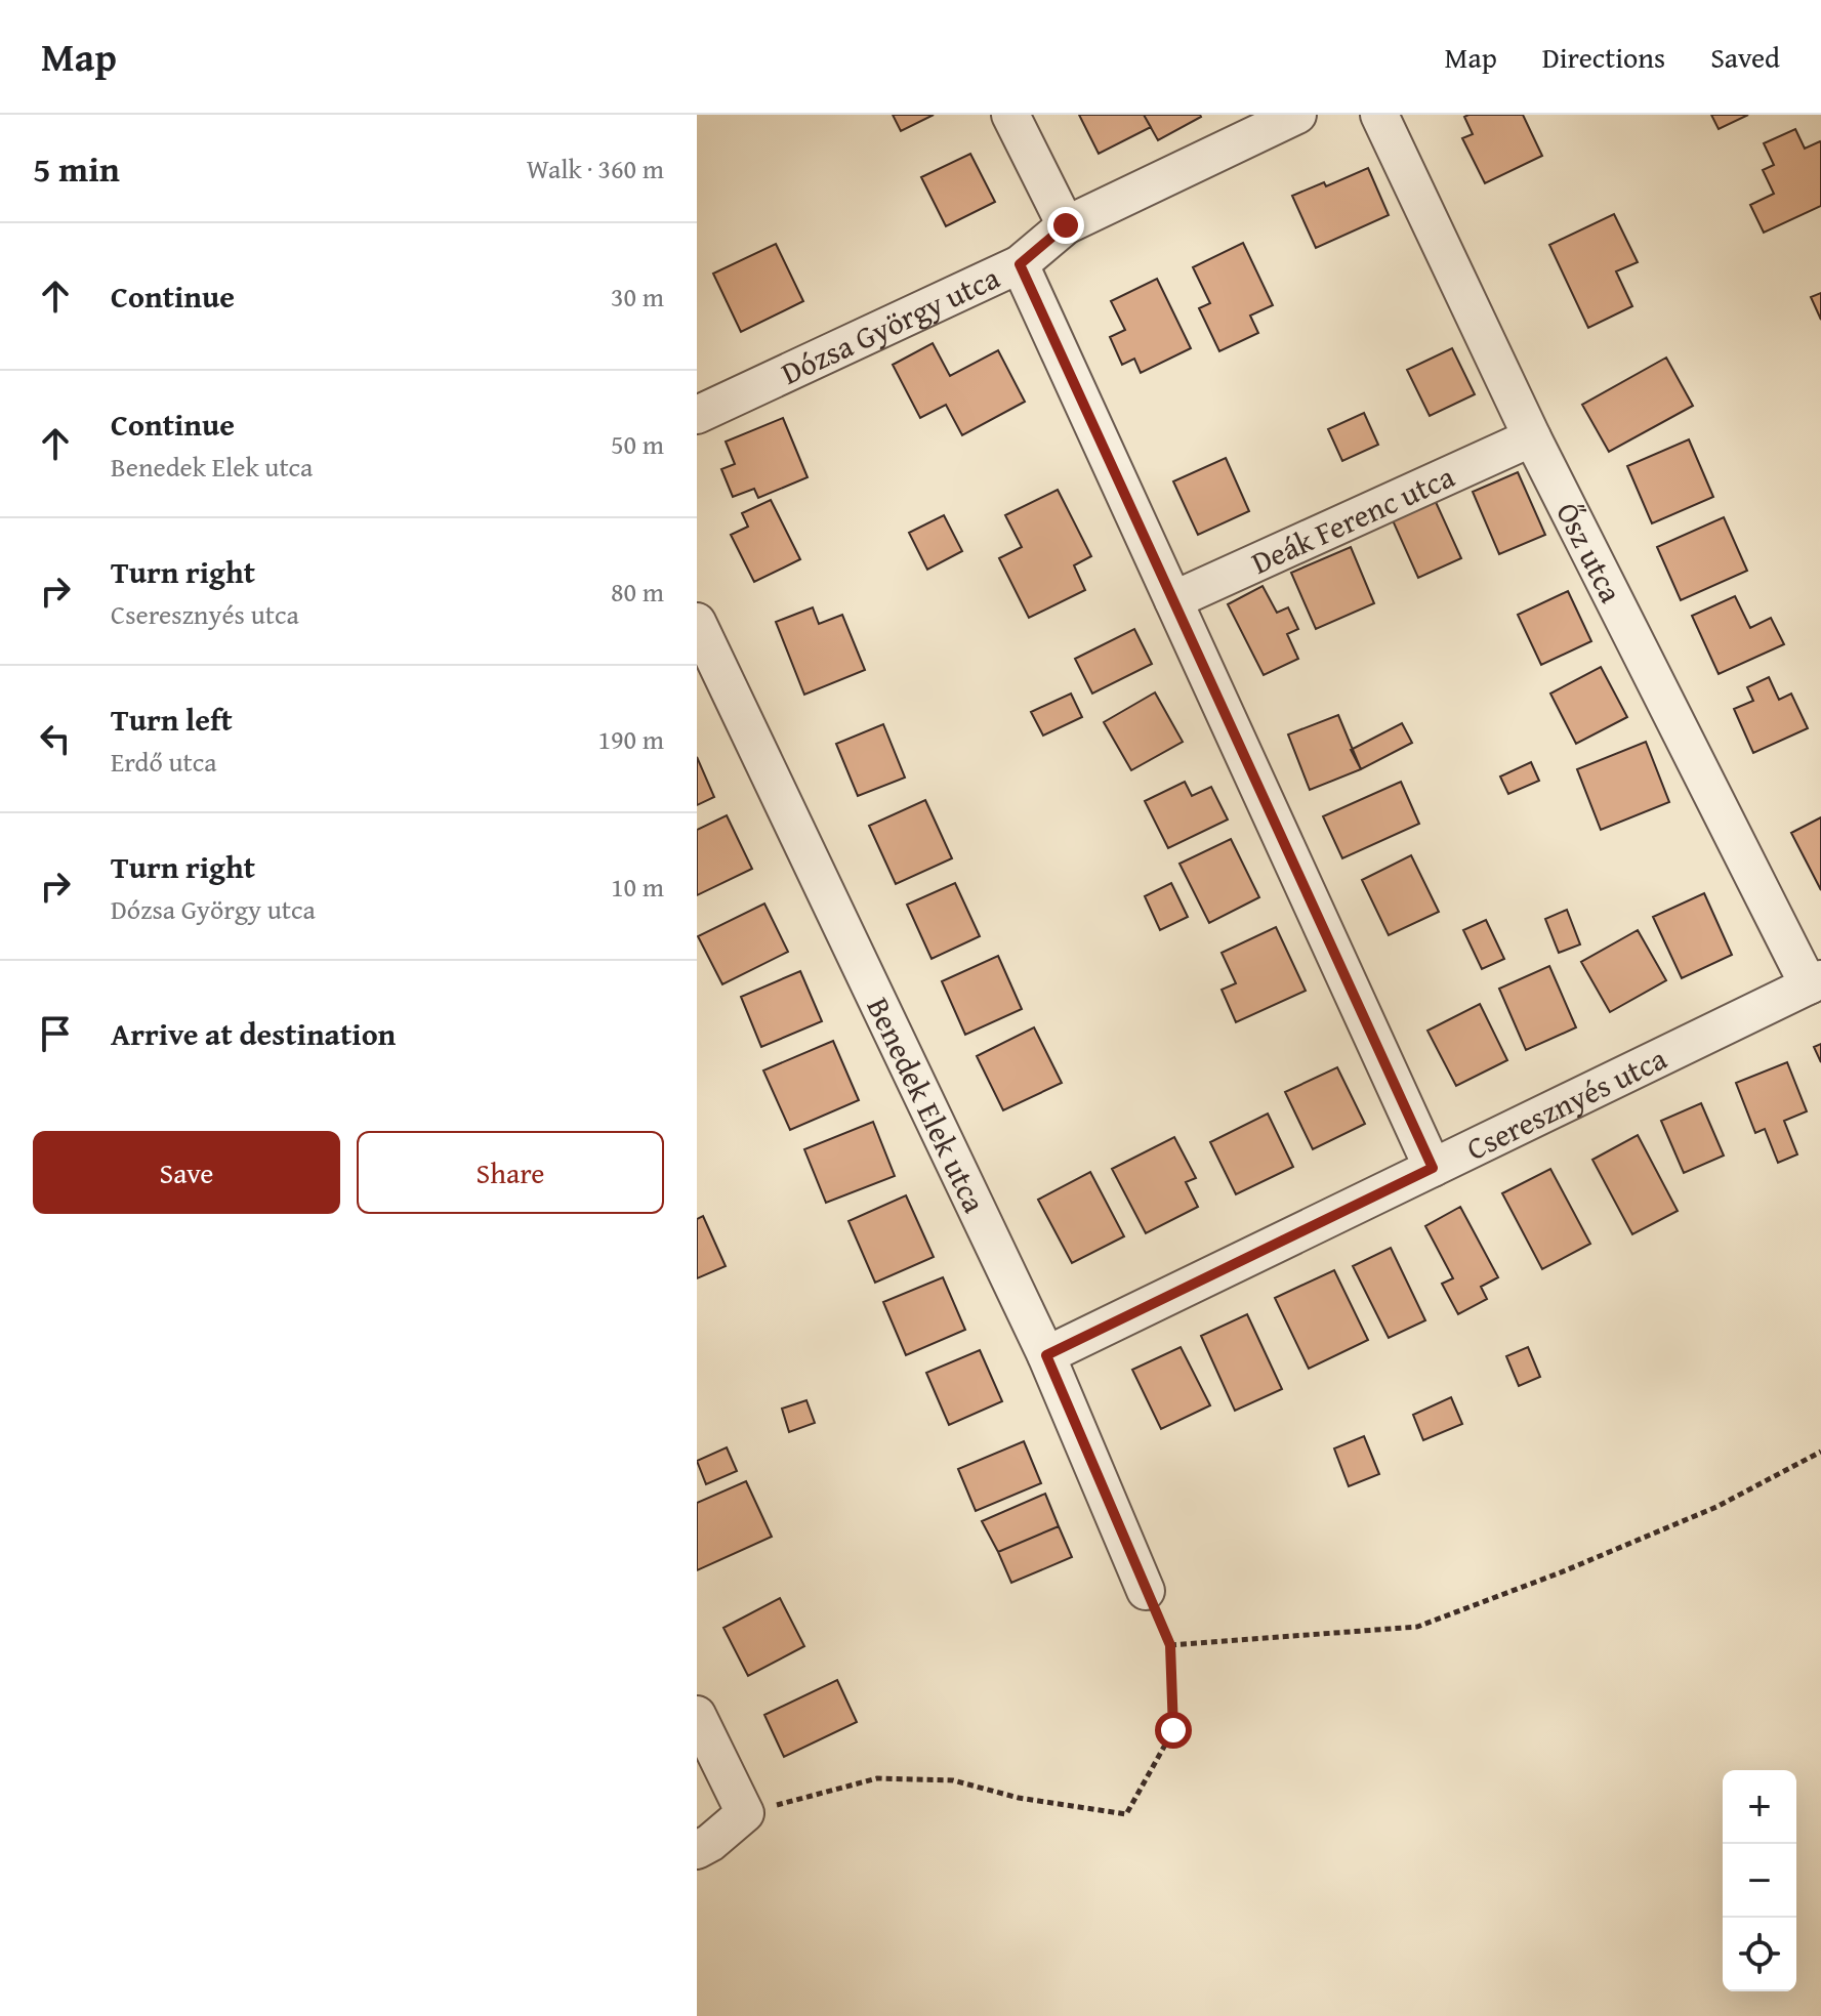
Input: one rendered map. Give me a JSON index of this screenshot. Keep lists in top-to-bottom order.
{
  "streets": {
    "street": [
      "Dózsa György utca",
      "Deák Ferenc utca",
      "Ősz utca",
      "Cseresznyés utca",
      "Benedek Elek utca"
    ]
  },
  "crossings": [
    ["Deák Ferenc utca", "Ősz utca"],
    ["Ősz utca", "Cseresznyés utca"],
    ["Cseresznyés utca", "Benedek Elek utca"]
  ],
  "page": {
    "header": "Map",
    "nav": ["Map", "Directions", "Saved"],
    "heading": ["5 min", "Walk · 360 m"],
    "list": [
      ["Continue", "30 m"],
      ["Continue", "Benedek Elek utca", "50 m"],
      ["Turn right", "Cseresznyés utca", "80 m"],
      ["Turn left", "Erdő utca", "190 m"],
      ["Turn right", "Dózsa György utca", "10 m"],
      "Arrive at destination"
    ],
    "buttons": ["Save", "Share"],
    "map_buttons": ["+", "−"]
  }
}
